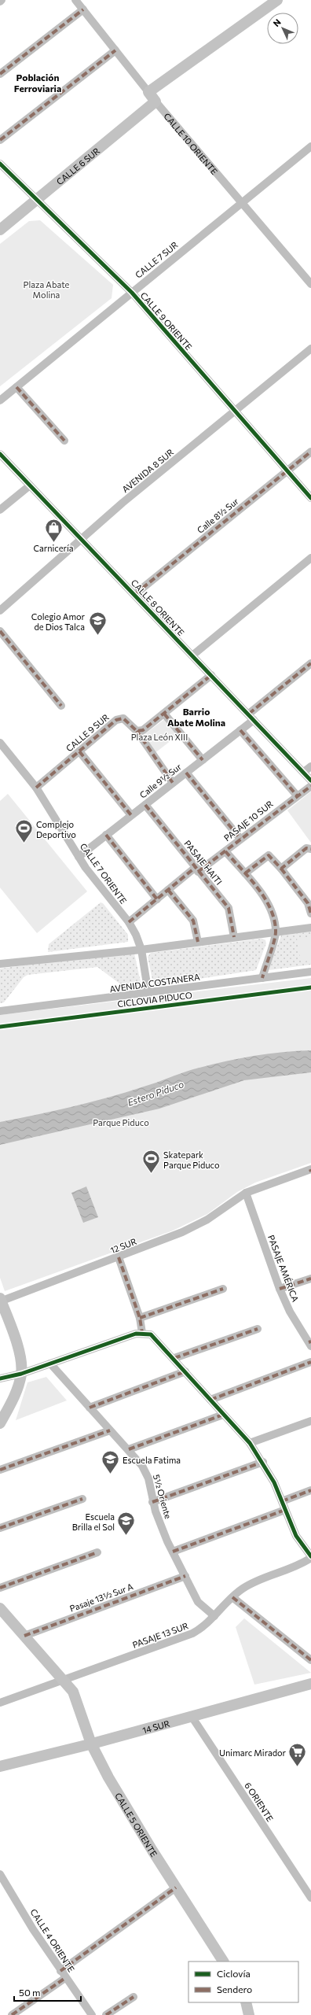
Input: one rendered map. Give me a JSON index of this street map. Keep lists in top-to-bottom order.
{
  "streets": {
    "main road": [
      "CALLE 10 ORIENTE",
      "CALLE 6 SUR",
      "14 SUR",
      "CALLE 5 ORIENTE"
    ],
    "street": [
      "CALLE 7 SUR",
      "CALLE 9 ORIENTE",
      "AVENIDA 8 SUR",
      "Calle 8½ Sur",
      "CALLE 8 ORIENTE",
      "CALLE 9 SUR",
      "Calle 9½ Sur",
      "PASAJE 10 SUR",
      "PASAJE HAITI",
      "CALLE 7 ORIENTE",
      "AVENIDA COSTANERA",
      "12 SUR",
      "PASAJE AMÉRICA",
      "5½ Oriente",
      "Pasaje 13½ Sur A",
      "PASAJE 13 SUR",
      "6 ORIENTE",
      "CALLE 4 ORIENTE"
    ],
    "cycle path": ["CICLOVIA PIDUCO"]
  },
  "crossings": [
    ["CALLE 10 ORIENTE", "CALLE 6 SUR"],
    ["CALLE 10 ORIENTE", "CALLE 7 SUR"],
    ["CALLE 6 SUR", "CALLE 9 ORIENTE"],
    ["CALLE 7 SUR", "CALLE 9 ORIENTE"],
    ["CALLE 9 ORIENTE", "AVENIDA 8 SUR"],
    ["CALLE 9 ORIENTE", "Calle 8½ Sur"],
    ["AVENIDA 8 SUR", "CALLE 8 ORIENTE"],
    ["Calle 8½ Sur", "CALLE 8 ORIENTE"],
    ["CALLE 8 ORIENTE", "Calle 9½ Sur"],
    ["CALLE 9 SUR", "CALLE 7 ORIENTE"],
    ["Calle 9½ Sur", "PASAJE HAITI"],
    ["Calle 9½ Sur", "CALLE 7 ORIENTE"],
    ["PASAJE 10 SUR", "PASAJE HAITI"],
    ["PASAJE 10 SUR", "CALLE 7 ORIENTE"],
    ["CALLE 7 ORIENTE", "AVENIDA COSTANERA"],
    ["12 SUR", "PASAJE AMÉRICA"],
    ["5½ Oriente", "Pasaje 13½ Sur A"],
    ["5½ Oriente", "PASAJE 13 SUR"],
    ["Pasaje 13½ Sur A", "CALLE 5 ORIENTE"],
    ["PASAJE 13 SUR", "CALLE 5 ORIENTE"],
    ["14 SUR", "6 ORIENTE"],
    ["14 SUR", "CALLE 5 ORIENTE"]
  ],
  "districts": ["Población Ferroviaria", "Barrio Abate Molina"],
  "water": ["Estero Piduco"],
  "parks": ["Plaza Abate Molina", "Plaza León XIII", "Parque Piduco"],
  "places": {
    "shop": ["Carnicería"],
    "school or university": ["Colegio Amor de Dios Talca", "Escuela Fatima", "Escuela Brilla el Sol"],
    "sports": ["Complejo Deportivo", "Skatepark Parque Piduco"],
    "supermarket": ["Unimarc Mirador"]
  },
  "legend": ["Ciclovía", "Sendero"],
  "scale_bar": "50 m",
  "north": "top left"
}
